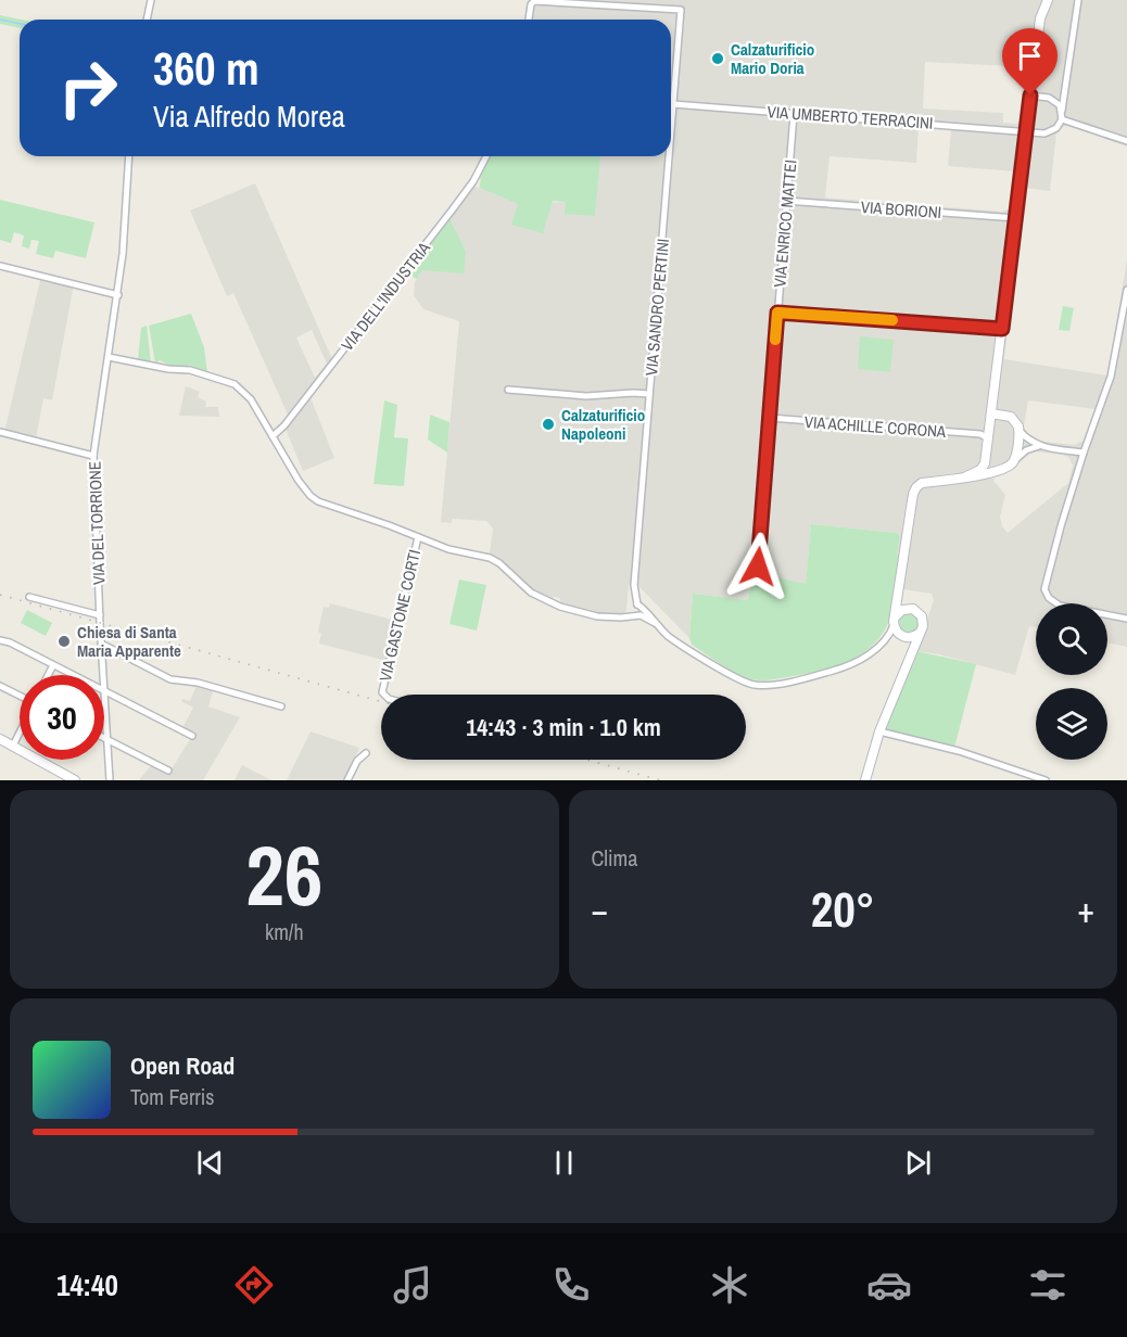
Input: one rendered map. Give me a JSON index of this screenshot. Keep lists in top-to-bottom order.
{
  "streets": {
    "street": [
      "VIA UMBERTO TERRACINI",
      "VIA BORIONI",
      "VIA ENRICO MATTEI",
      "VIA DELL'INDUSTRIA",
      "VIA SANDRO PERTINI",
      "VIA ACHILLE CORONA",
      "VIA DEL TORRIONE",
      "VIA GASTONE CORTI"
    ]
  },
  "crossings": [
    ["VIA UMBERTO TERRACINI", "VIA ENRICO MATTEI"],
    ["VIA UMBERTO TERRACINI", "VIA SANDRO PERTINI"],
    ["VIA BORIONI", "VIA ENRICO MATTEI"],
    ["VIA ENRICO MATTEI", "VIA ACHILLE CORONA"]
  ],
  "places": ["Calzaturificio Mario Doria", "Calzaturificio Napoleoni", "Chiesa di Santa Maria Apparente"],
  "page": {
    "turn": ["360 m", "Via Alfredo Morea"],
    "limit": "30",
    "trip": "14:43 · 3 min · 1.0 km",
    "tile": [
      ["26", "km/h"],
      "Clima"
    ],
    "heat": ["−", "20°", "+"],
    "song": ["Open Road", "Tom Ferris"],
    "tabs": "14:40"
  }
}
